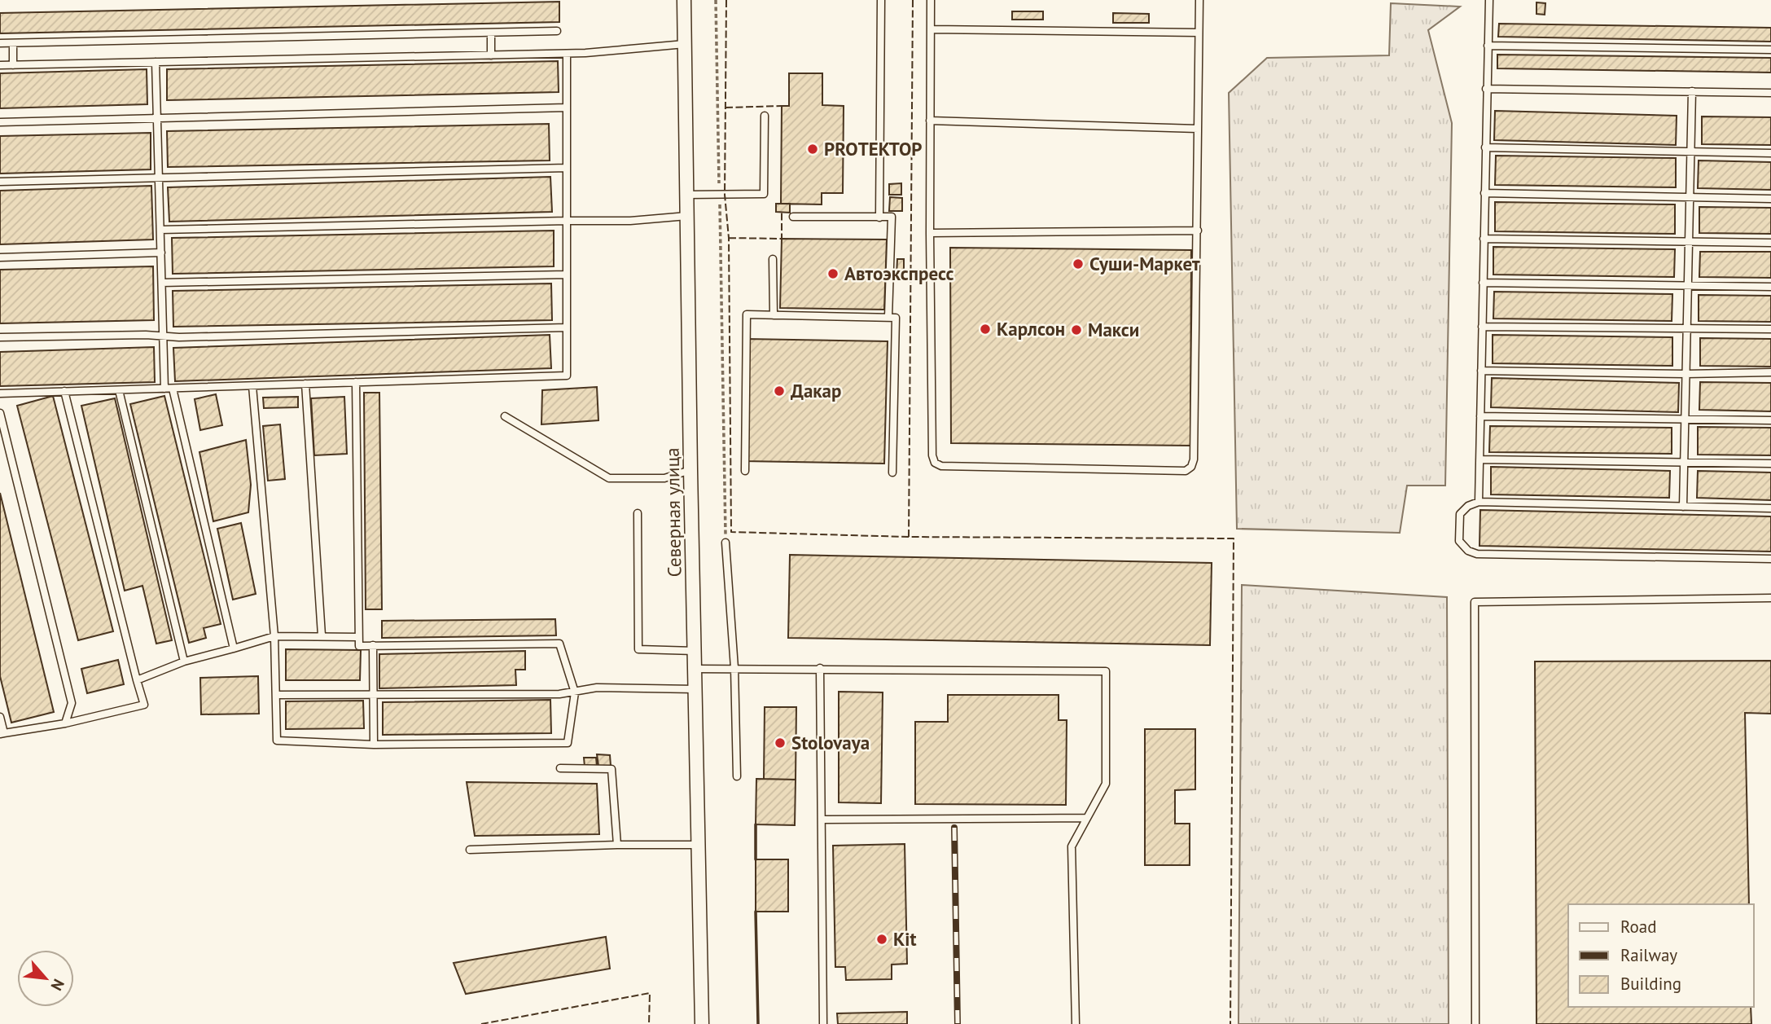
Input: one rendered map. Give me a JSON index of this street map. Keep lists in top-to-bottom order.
{
  "streets": {
    "street": ["Северная улица"]
  },
  "places": [
    "PROТЕКТОР",
    "Суши-Маркет",
    "Автоэкспресс",
    "Карлсон",
    "Макси",
    "Дакар",
    "Stolovaya",
    "Kit"
  ],
  "legend": ["Road", "Railway", "Building"],
  "north": "bottom right"
}
